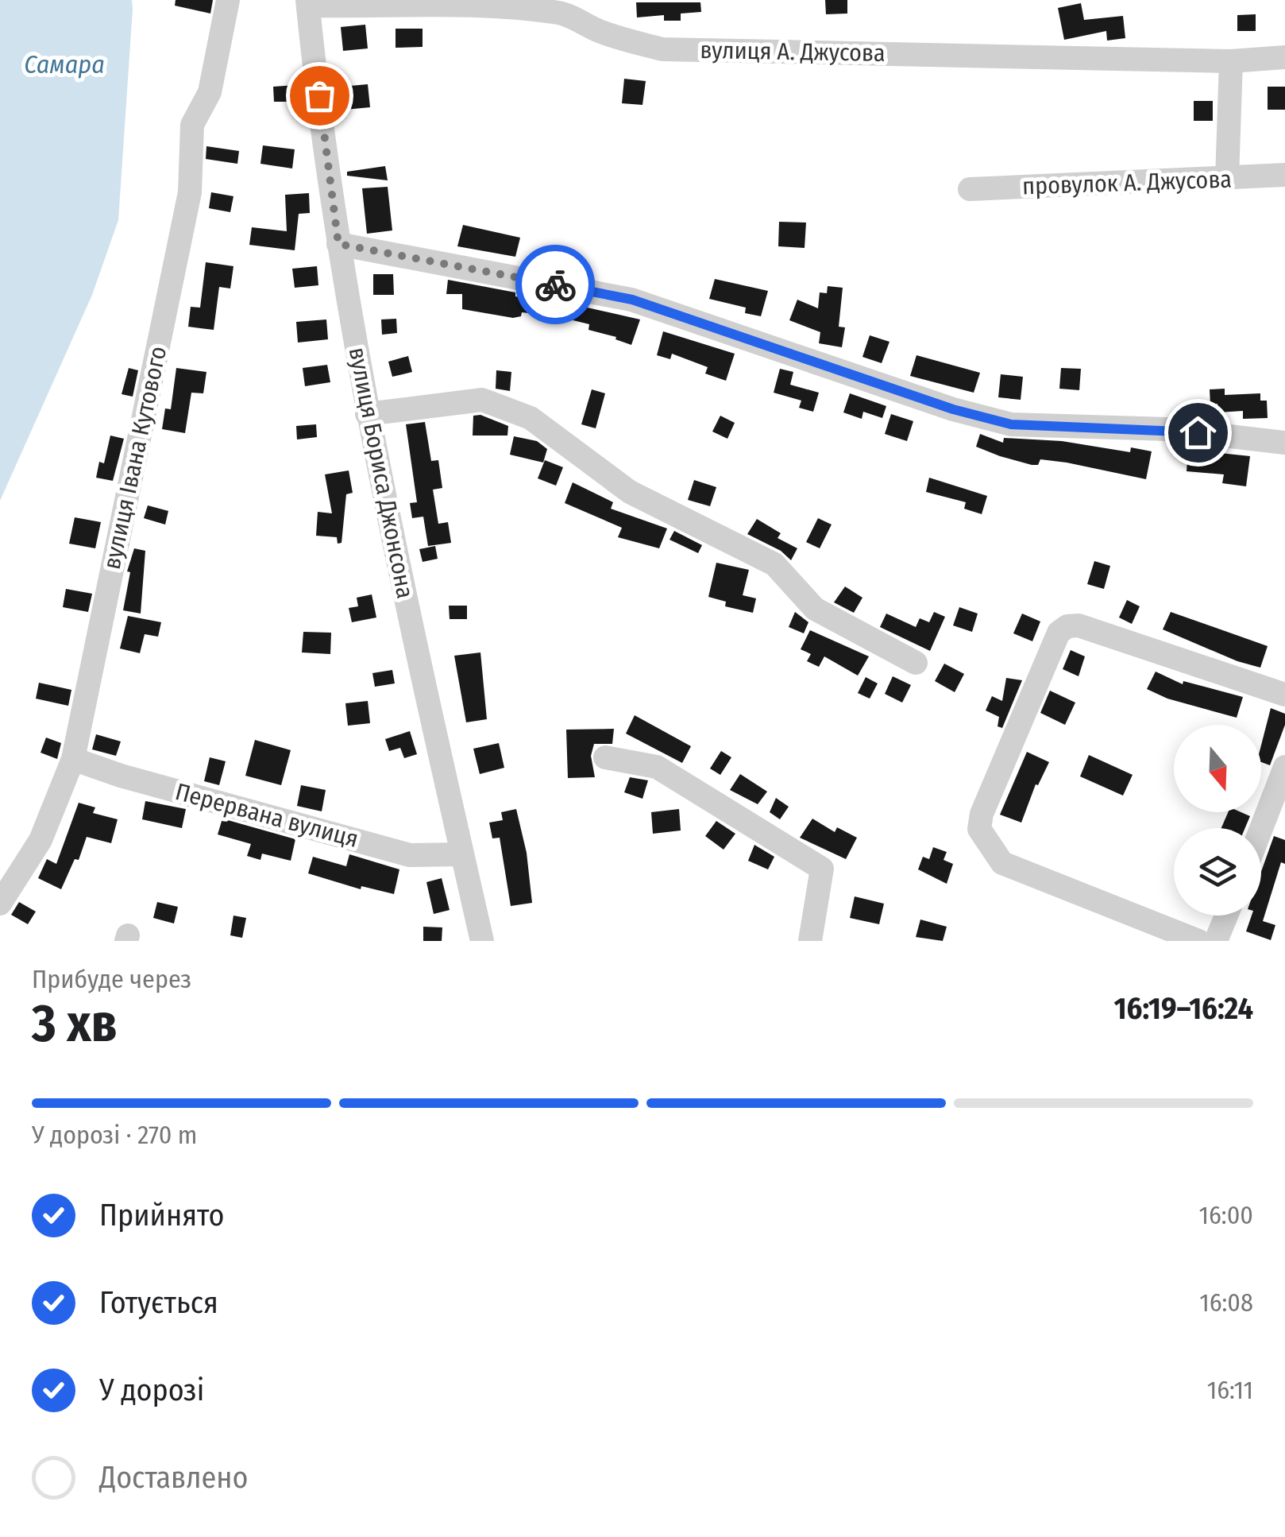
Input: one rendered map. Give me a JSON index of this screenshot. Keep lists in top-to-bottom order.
{
  "streets": {
    "street": [
      "вулиця А. Джусова",
      "провулок А. Джусова",
      "вулиця Івана Кутового",
      "вулиця Бориса Джонсона",
      "Перервана вулиця"
    ]
  },
  "crossings": [
    ["вулиця А. Джусова", "вулиця Бориса Джонсона"],
    ["вулиця Івана Кутового", "Перервана вулиця"],
    ["вулиця Бориса Джонсона", "Перервана вулиця"]
  ],
  "water": ["Самара"],
  "north": "bottom",
  "page": {
    "heading": ["3 хв", "Прибуде через", "16:19–16:24"],
    "bar": "У дорозі · 270 m",
    "list": [
      ["Прийнято", "16:00"],
      ["Готується", "16:08"],
      ["У дорозі", "16:11"],
      "Доставлено"
    ]
  }
}
